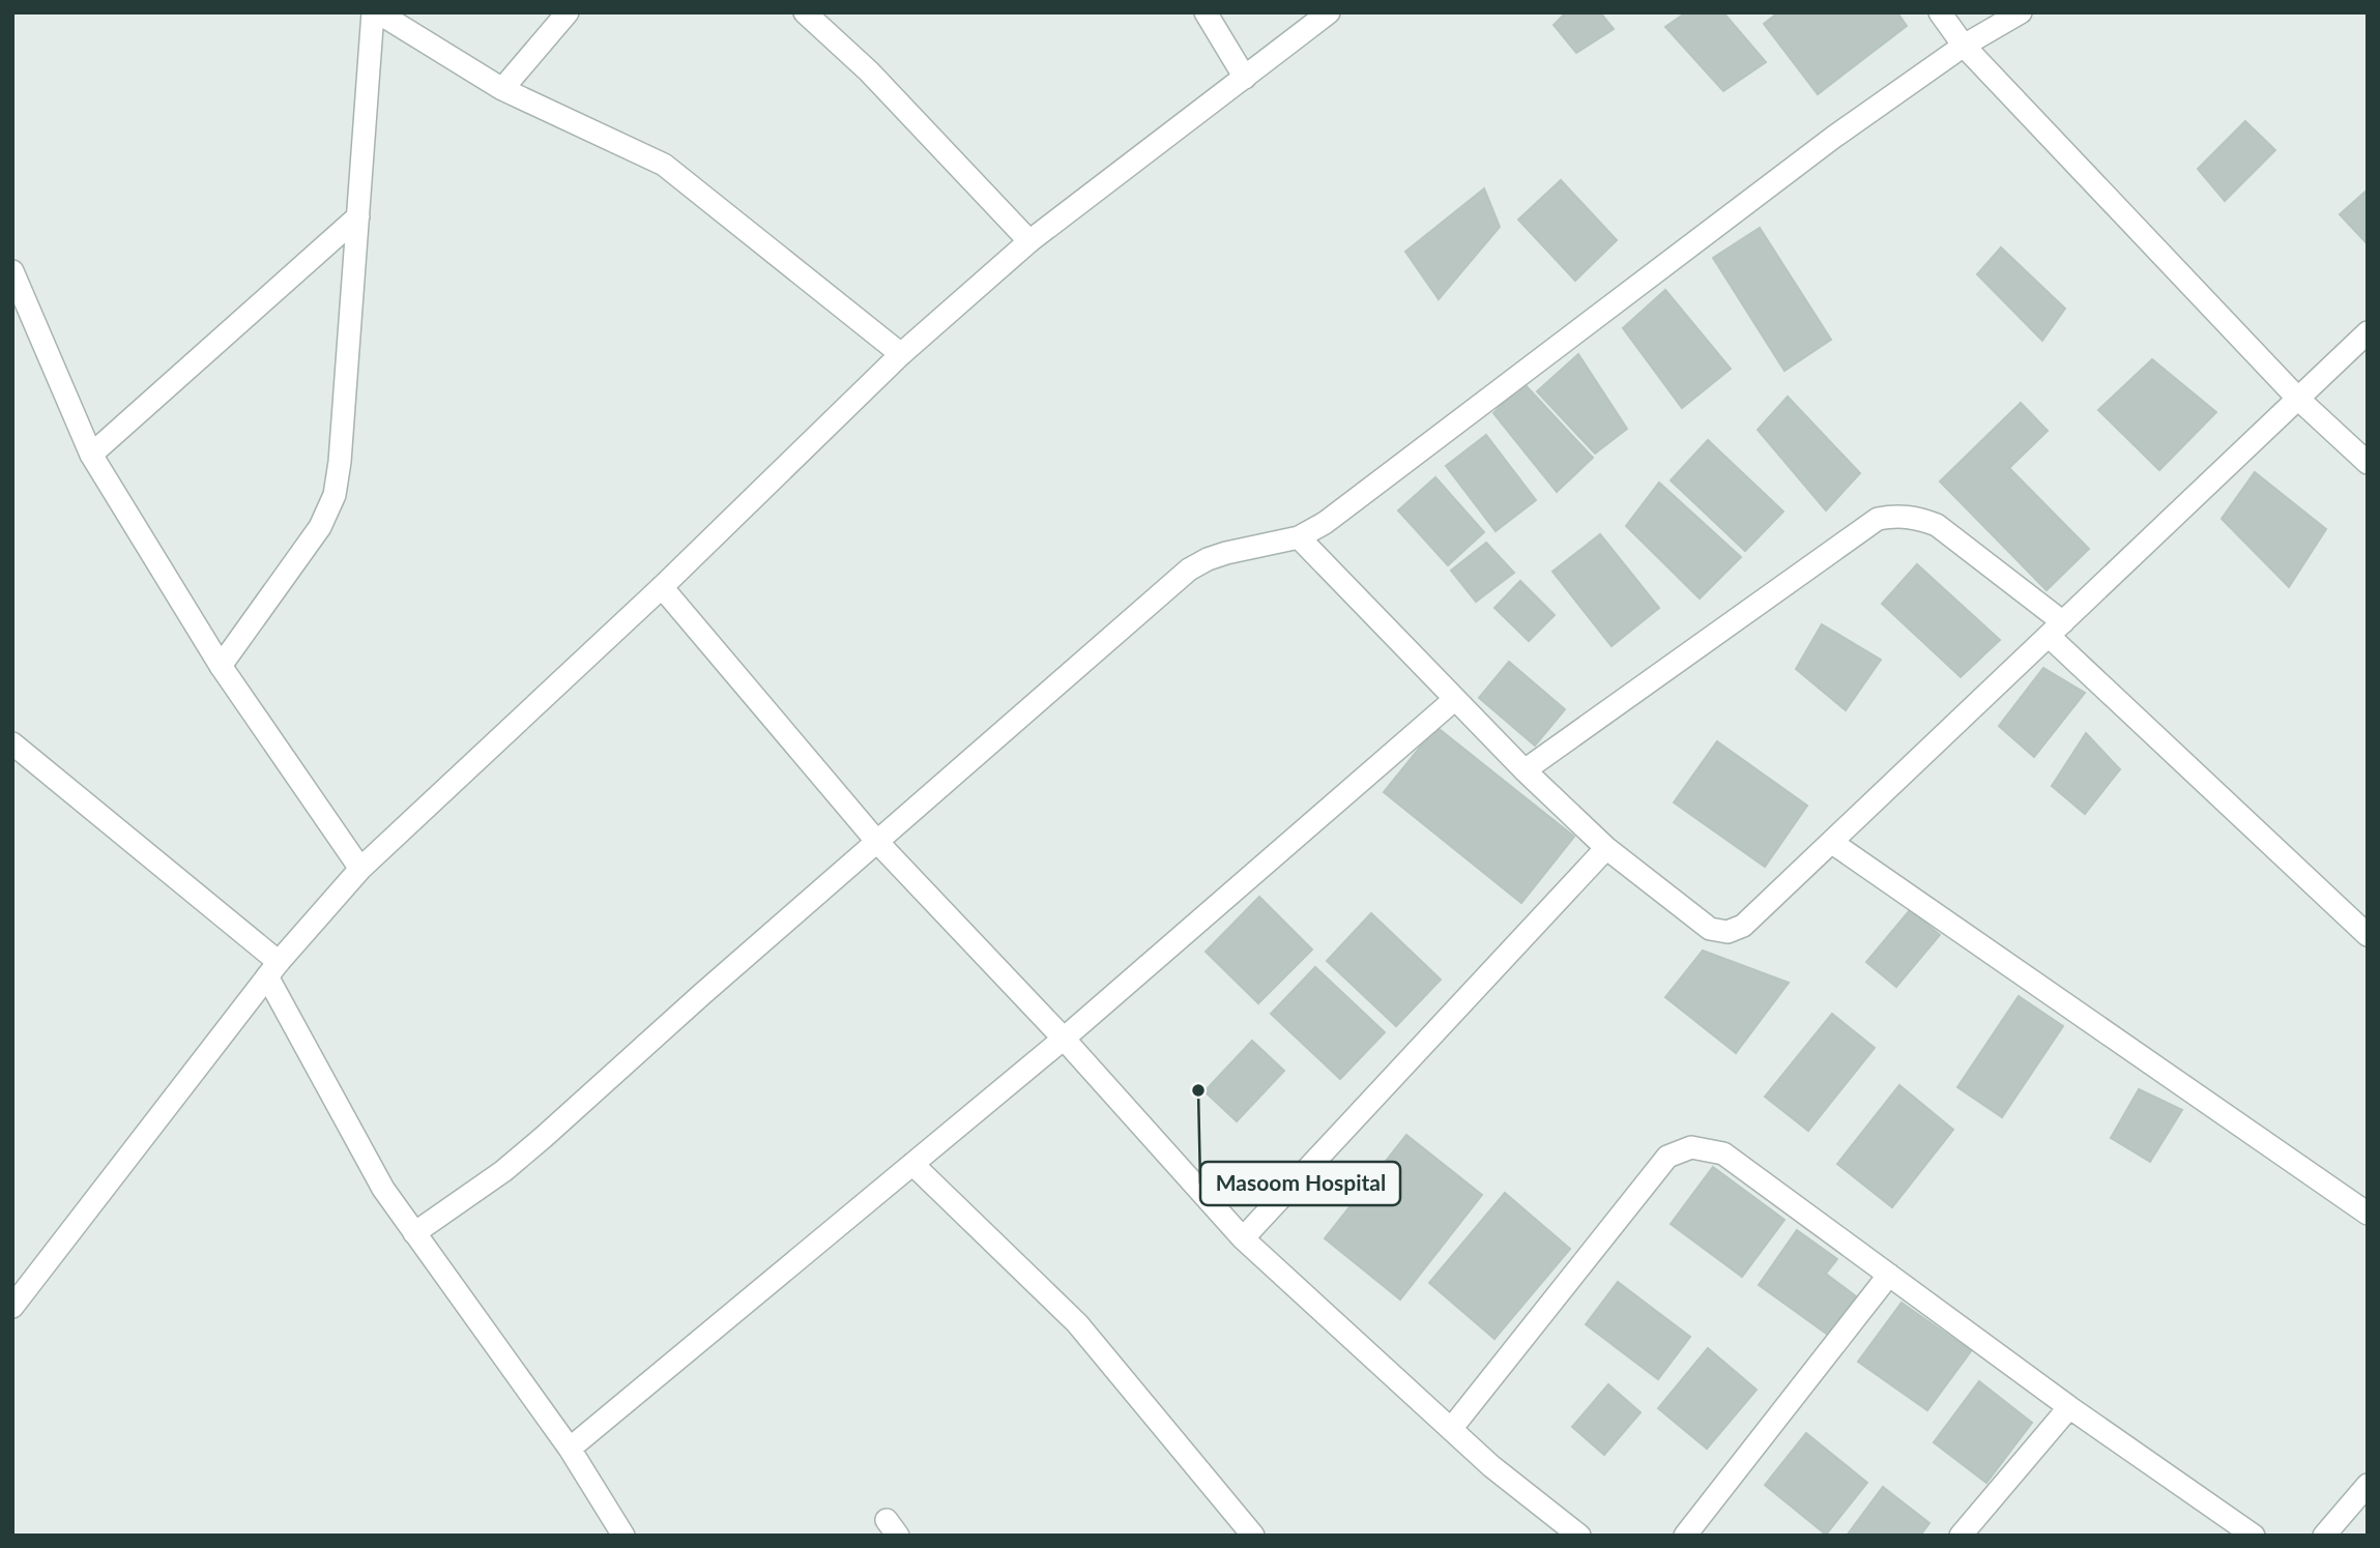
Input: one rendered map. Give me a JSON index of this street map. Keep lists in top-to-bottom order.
{
  "places": ["Masoom Hospital"]
}
